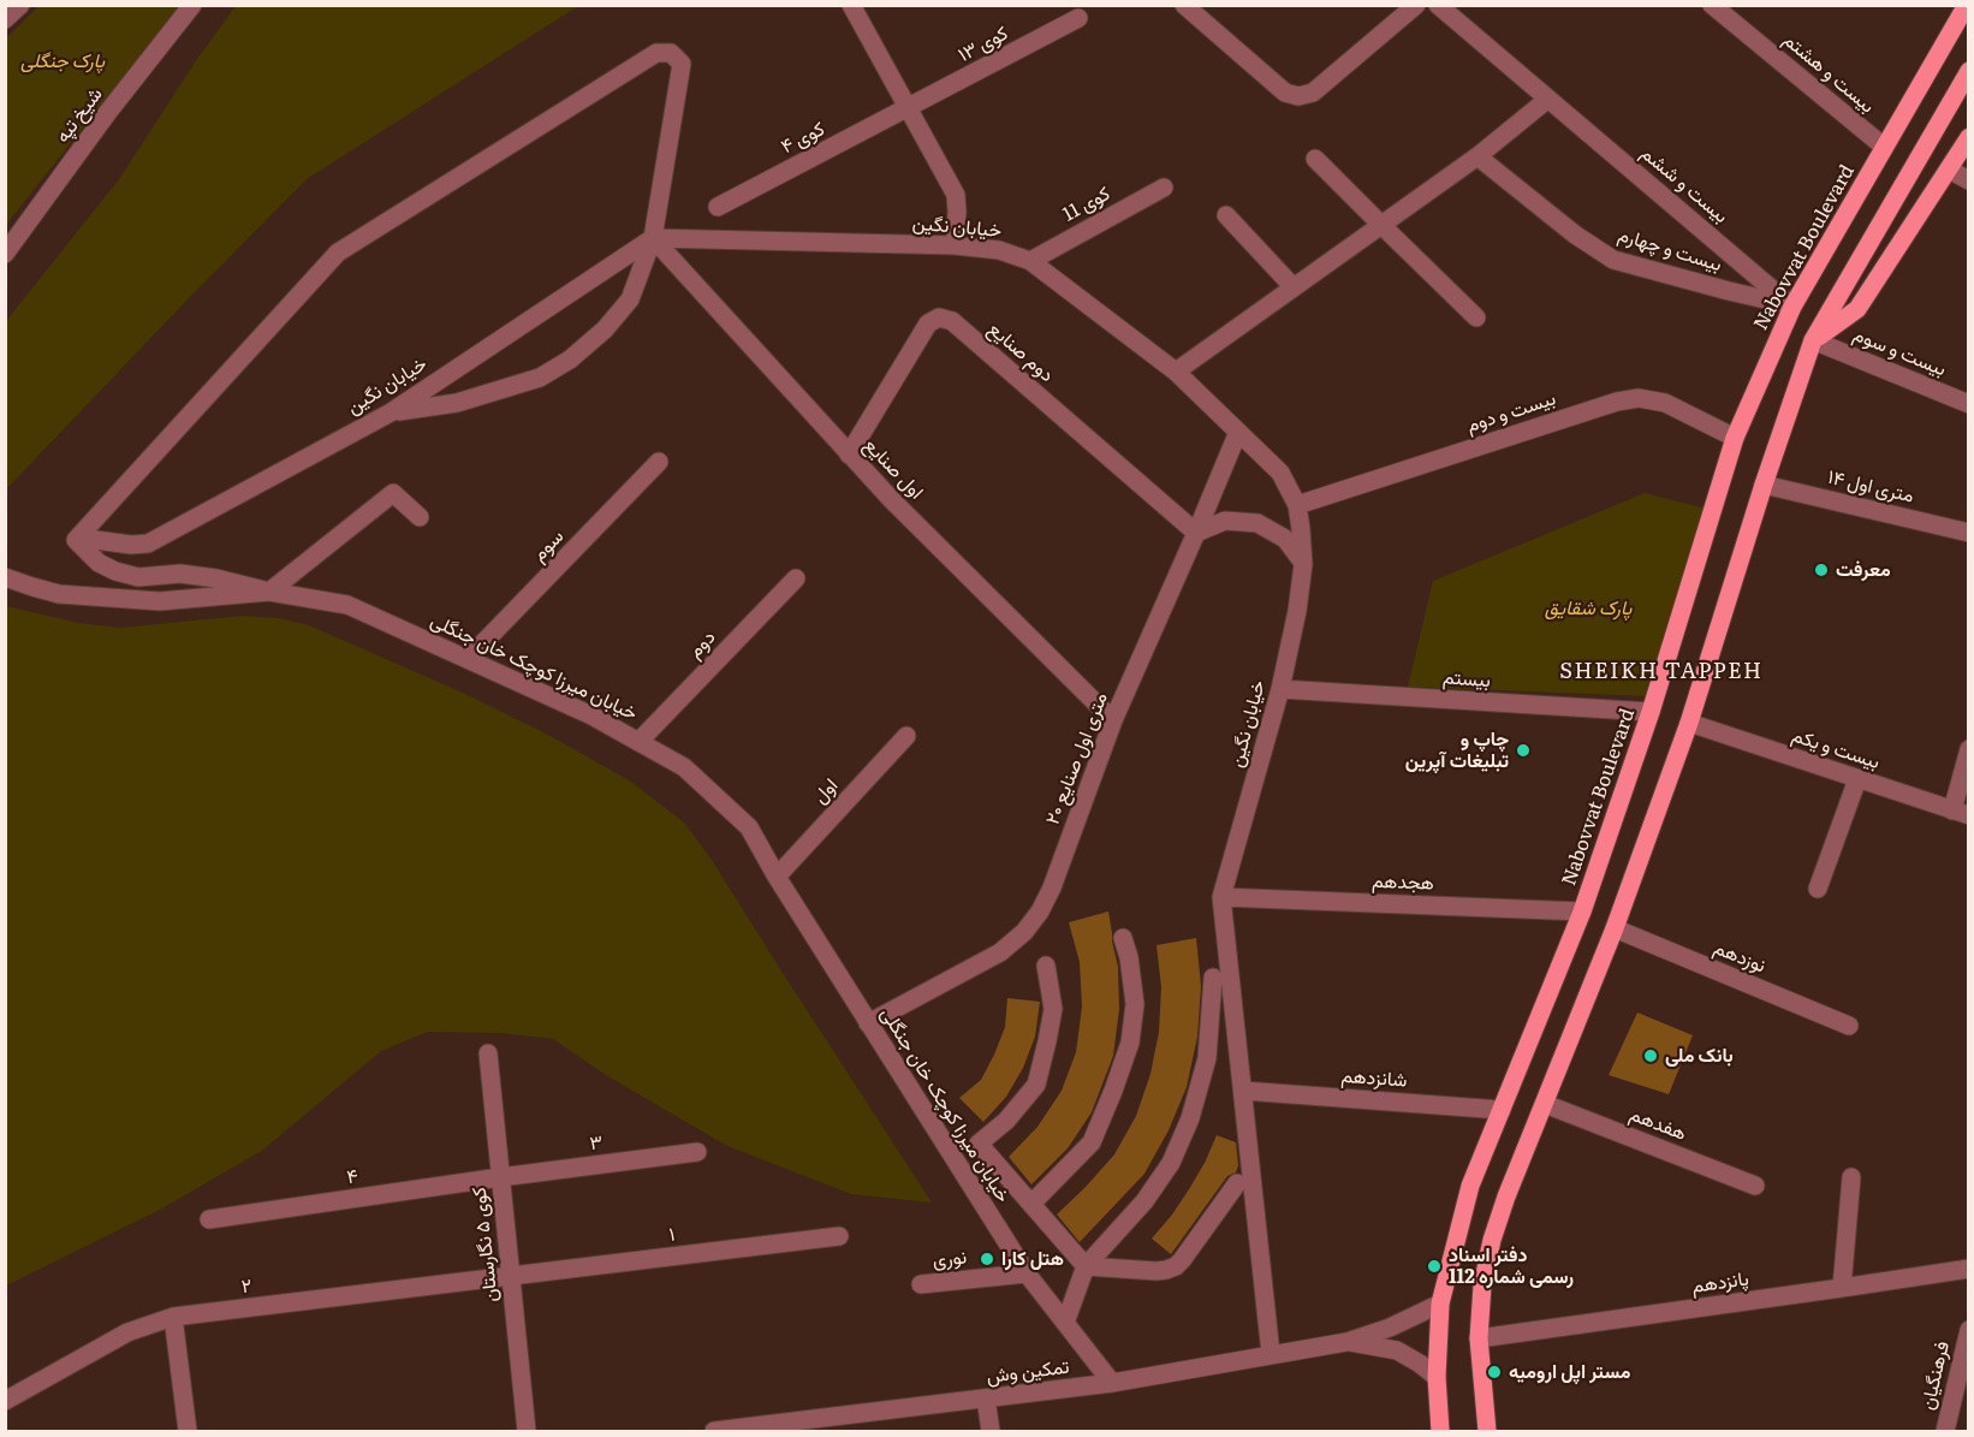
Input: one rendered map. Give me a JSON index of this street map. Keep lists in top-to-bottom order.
{
  "streets": {
    "main road": ["Nabovvat Boulevard"],
    "street": [
      "کوی ۱۳",
      "بیست و هشتم",
      "شیخ تپه",
      "کوی ۴",
      "بیست و ششم",
      "کوی 11",
      "خیابان نگین",
      "بیست و چهارم",
      "دوم صنایع",
      "بیست و سوم",
      "بیست و دوم",
      "اول صنایع",
      "۱۴ متری اول",
      "سوم",
      "دوم",
      "خیابان میرزا کوچک خان جنگلی",
      "بیستم",
      "بیست و یکم",
      "۲۰ متری اول صنایع",
      "اول",
      "هجدهم",
      "نوزدهم",
      "شانزدهم",
      "هفدهم",
      "۳",
      "۴",
      "۱",
      "کوی ۵ نگارستان",
      "نوری",
      "پانزدهم",
      "۲",
      "تمکین وش",
      "فرهنگیان"
    ]
  },
  "crossings": [
    ["کوی ۱۳", "کوی ۴"],
    ["بیست و هشتم", "Nabovvat Boulevard"],
    ["بیست و ششم", "Nabovvat Boulevard"],
    ["بیست و ششم", "بیست و چهارم"],
    ["کوی 11", "خیابان نگین"],
    ["خیابان نگین", "بیست و دوم"],
    ["خیابان نگین", "اول صنایع"],
    ["خیابان نگین", "بیستم"],
    ["خیابان نگین", "۲۰ متری اول صنایع"],
    ["خیابان نگین", "هجدهم"],
    ["خیابان نگین", "شانزدهم"],
    ["خیابان نگین", "تمکین وش"],
    ["Nabovvat Boulevard", "بیست و چهارم"],
    ["Nabovvat Boulevard", "بیست و دوم"],
    ["Nabovvat Boulevard", "بیستم"],
    ["Nabovvat Boulevard", "هجدهم"],
    ["Nabovvat Boulevard", "شانزدهم"],
    ["دوم صنایع", "اول صنایع"],
    ["دوم صنایع", "۲۰ متری اول صنایع"],
    ["اول صنایع", "۲۰ متری اول صنایع"],
    ["سوم", "خیابان میرزا کوچک خان جنگلی"],
    ["دوم", "خیابان میرزا کوچک خان جنگلی"],
    ["خیابان میرزا کوچک خان جنگلی", "۲۰ متری اول صنایع"],
    ["خیابان میرزا کوچک خان جنگلی", "اول"],
    ["خیابان میرزا کوچک خان جنگلی", "نوری"],
    ["خیابان میرزا کوچک خان جنگلی", "تمکین وش"],
    ["۳", "۴"],
    ["۳", "کوی ۵ نگارستان"],
    ["۴", "کوی ۵ نگارستان"],
    ["۱", "کوی ۵ نگارستان"],
    ["۱", "۲"],
    ["کوی ۵ نگارستان", "۲"]
  ],
  "districts": ["SHEIKH TAPPEH"],
  "parks": ["پارک جنگلی", "پارک شقایق"],
  "places": [
    "معرفت",
    "چاپ و تبلیغات آپرین",
    "بانک ملی",
    "هتل کارا",
    "دفتر اسناد رسمی شماره 112",
    "مستر اپل ارومیه"
  ]
}
